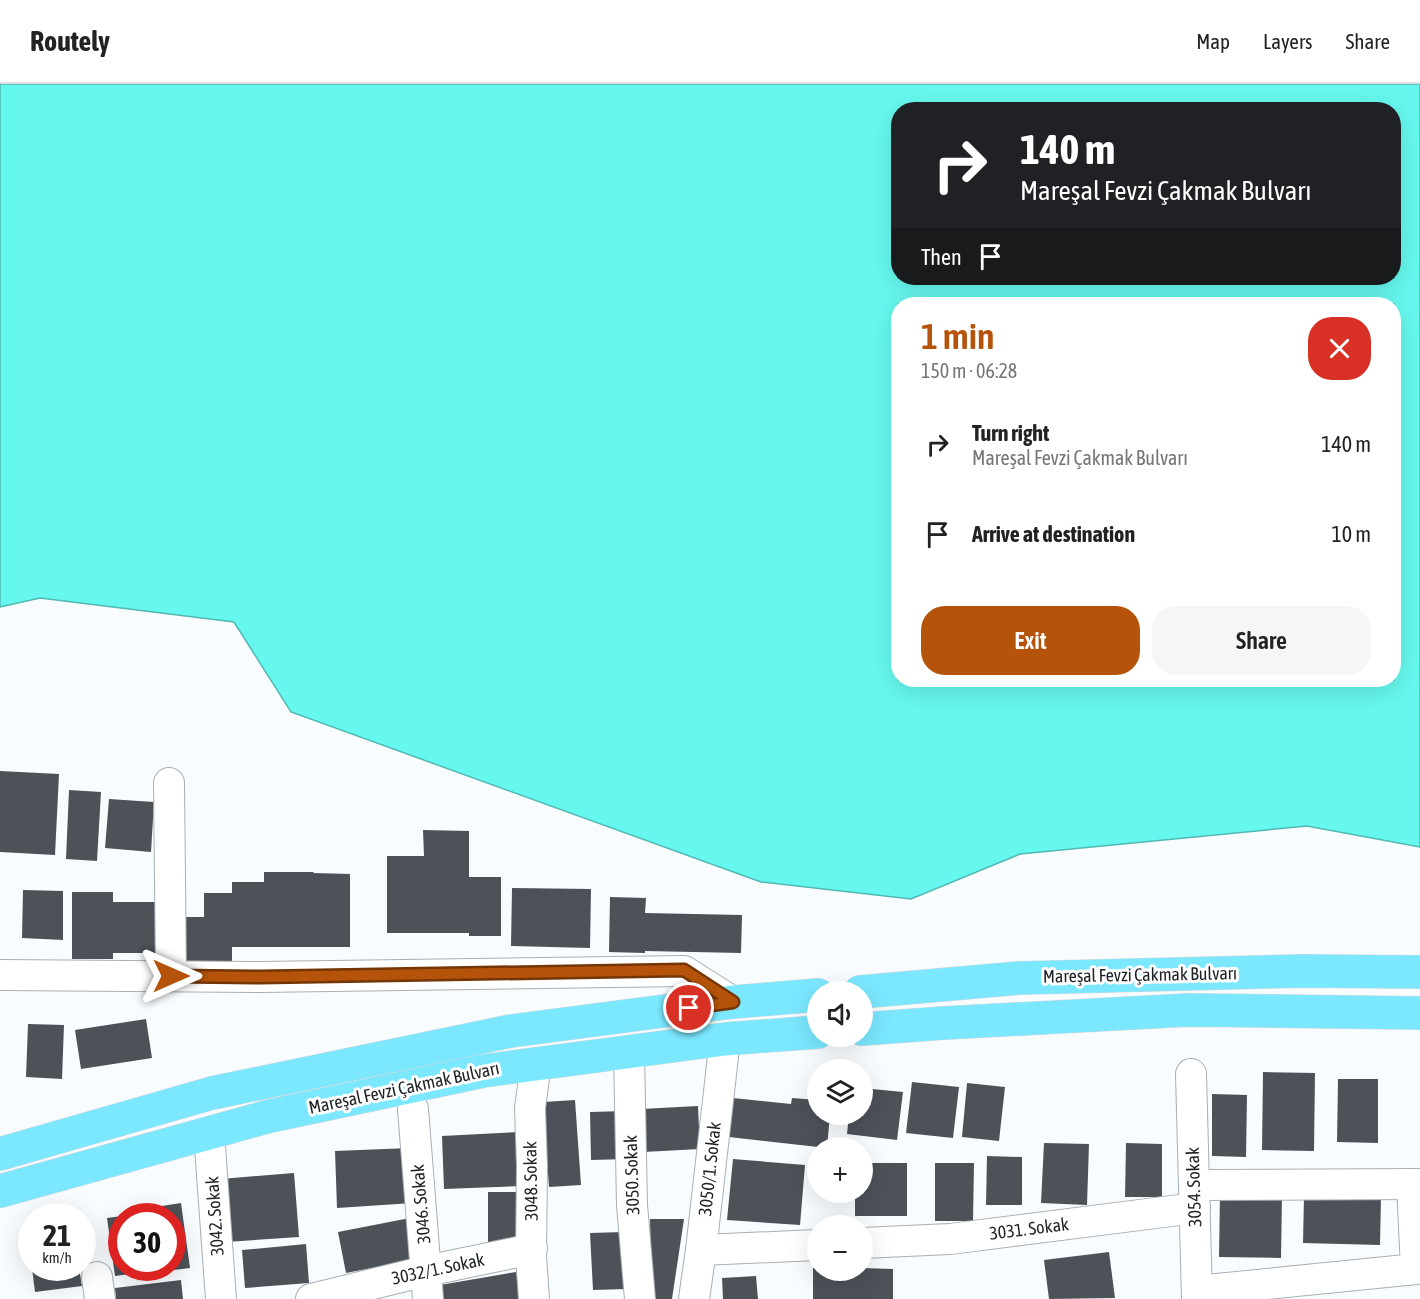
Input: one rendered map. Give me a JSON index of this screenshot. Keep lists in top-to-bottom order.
{
  "streets": {
    "highway": ["Mareşal Fevzi Çakmak Bulvarı"],
    "street": [
      "3050/1. Sokak",
      "3050. Sokak",
      "3048. Sokak",
      "3054. Sokak",
      "3046. Sokak",
      "3042. Sokak",
      "3031. Sokak",
      "3032/1. Sokak"
    ]
  },
  "crossings": [
    ["Mareşal Fevzi Çakmak Bulvarı", "3050/1. Sokak"],
    ["Mareşal Fevzi Çakmak Bulvarı", "3050. Sokak"],
    ["Mareşal Fevzi Çakmak Bulvarı", "3048. Sokak"],
    ["Mareşal Fevzi Çakmak Bulvarı", "3042. Sokak"],
    ["3048. Sokak", "3032/1. Sokak"],
    ["3054. Sokak", "3031. Sokak"],
    ["3046. Sokak", "3032/1. Sokak"]
  ],
  "page": {
    "header": "Routely",
    "nav": ["Map", "Layers", "Share"],
    "turn": ["140 m", "Mareşal Fevzi Çakmak Bulvarı"],
    "then": "Then",
    "heading": ["1 min", "150 m · 06:28"],
    "list": [
      {
        "name": "Turn right",
        "note": "Mareşal Fevzi Çakmak Bulvarı",
        "value": "140 m"
      },
      {
        "name": "Arrive at destination",
        "value": "10 m"
      }
    ],
    "buttons": ["Exit", "Share"],
    "map_buttons": ["+", "−"],
    "speed": "21 km/h",
    "limit": "30"
  }
}
